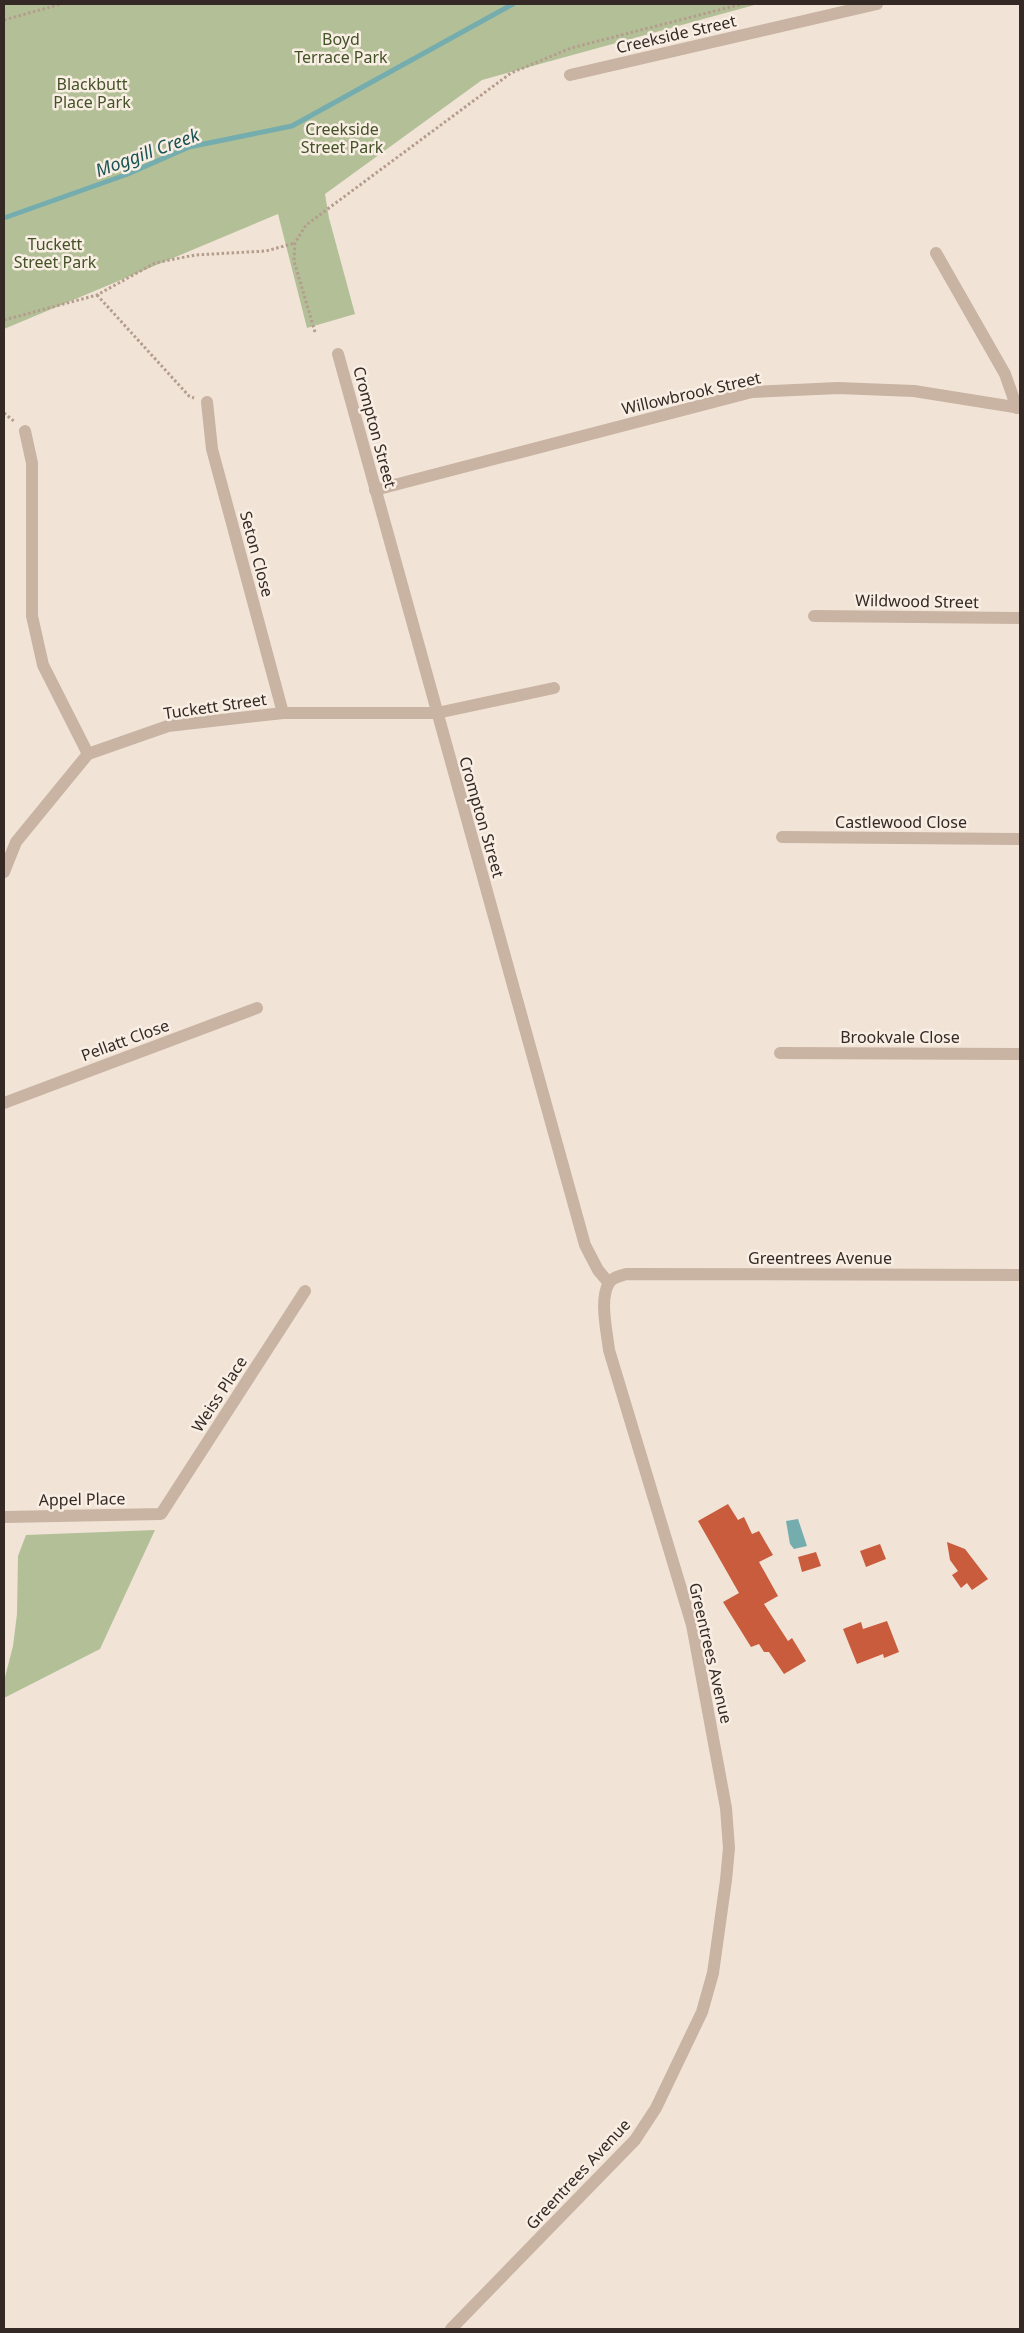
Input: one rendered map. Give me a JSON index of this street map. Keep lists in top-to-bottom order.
{
  "streets": {
    "street": [
      "Creekside Street",
      "Willowbrook Street",
      "Crompton Street",
      "Seton Close",
      "Wildwood Street",
      "Tuckett Street",
      "Castlewood Close",
      "Brookvale Close",
      "Pellatt Close",
      "Greentrees Avenue",
      "Weiss Place",
      "Appel Place"
    ]
  },
  "crossings": [
    ["Willowbrook Street", "Crompton Street"],
    ["Crompton Street", "Tuckett Street"],
    ["Crompton Street", "Greentrees Avenue"],
    ["Seton Close", "Tuckett Street"],
    ["Weiss Place", "Appel Place"]
  ],
  "water": ["Moggill Creek"],
  "parks": [
    "Boyd Terrace Park",
    "Blackbutt Place Park",
    "Creekside Street Park",
    "Tuckett Street Park"
  ]
}
